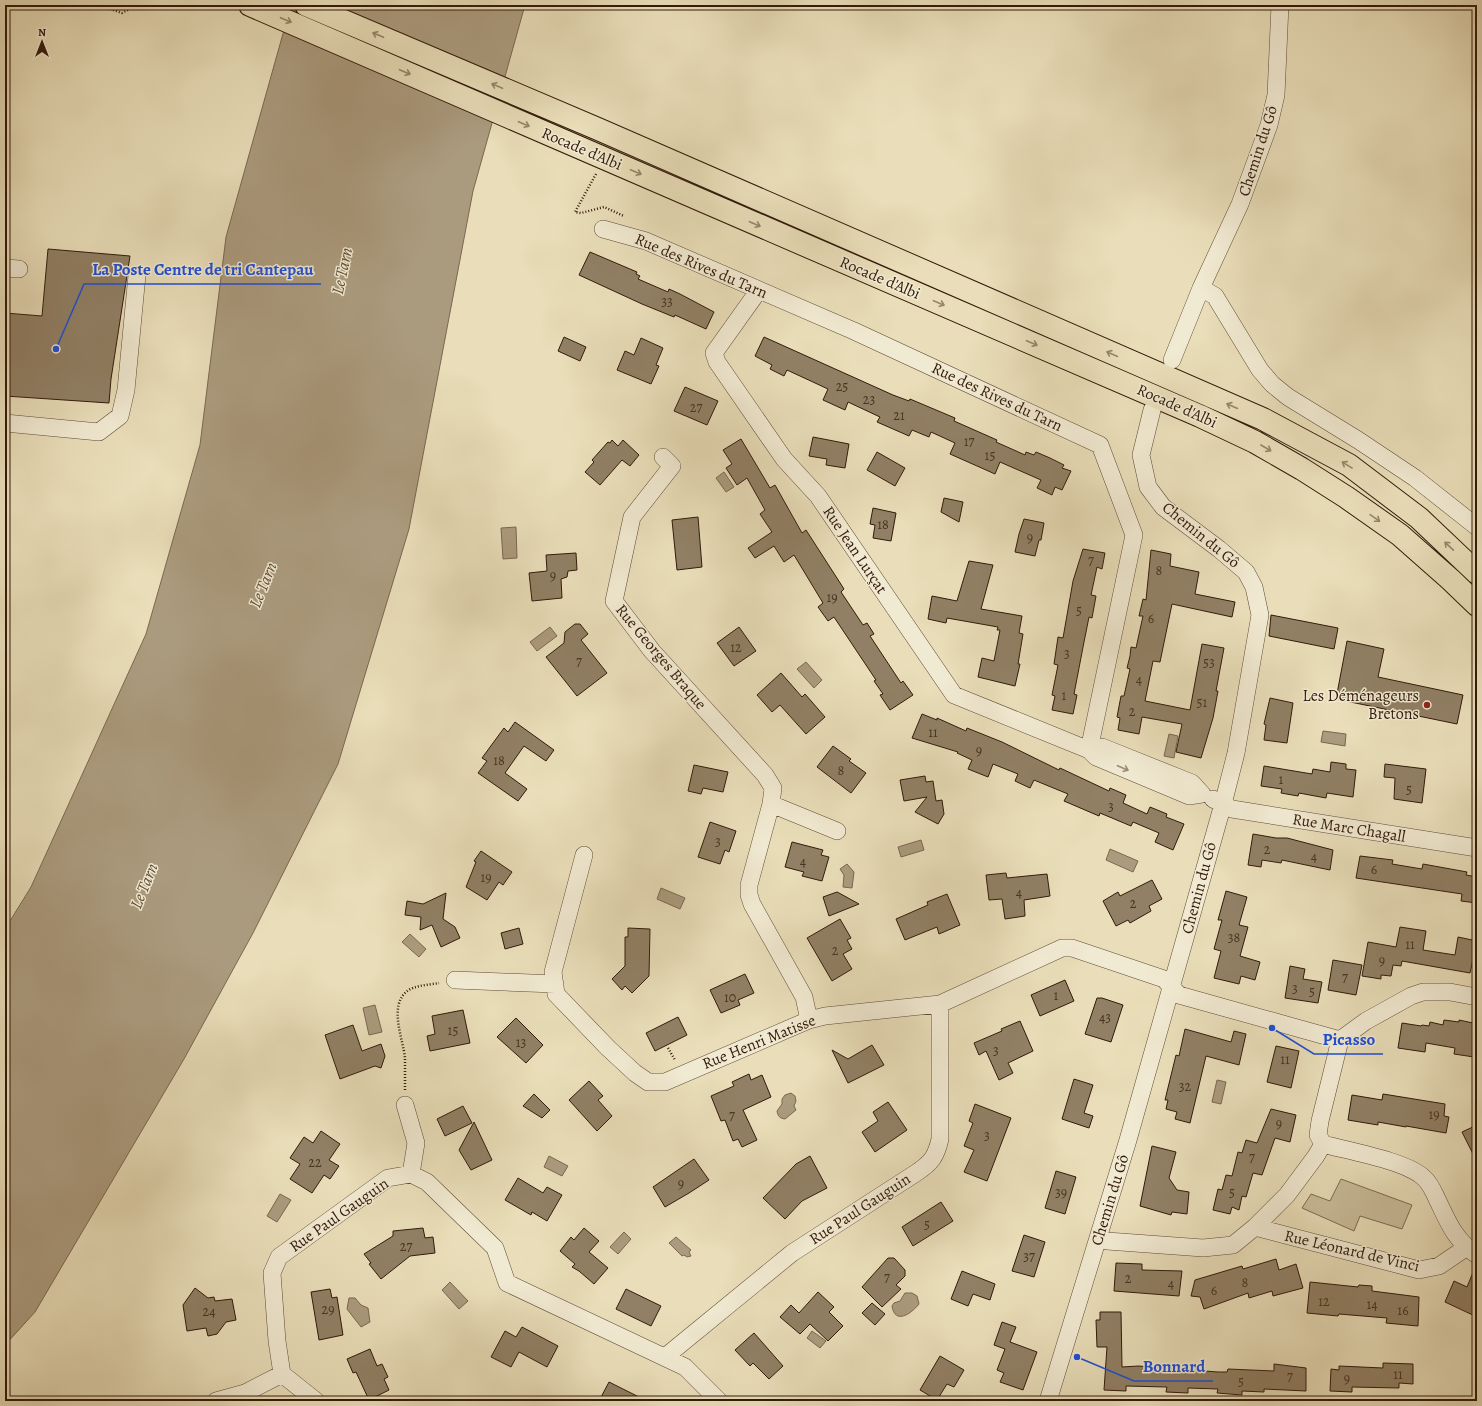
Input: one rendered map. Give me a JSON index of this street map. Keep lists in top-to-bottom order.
{
  "streets": {
    "highway": ["Rocade d'Albi"],
    "street": [
      "Chemin du Gô",
      "Rue des Rives du Tarn",
      "Rue Jean Lurçat",
      "Rue Georges Braque",
      "Rue Marc Chagall",
      "Rue Henri Matisse",
      "Rue Paul Gauguin",
      "Rue Léonard de Vinci"
    ]
  },
  "crossings": [
    ["Chemin du Gô", "Rue Jean Lurçat"],
    ["Chemin du Gô", "Rue Marc Chagall"],
    ["Chemin du Gô", "Rue Henri Matisse"],
    ["Chemin du Gô", "Rue Léonard de Vinci"],
    ["Rue des Rives du Tarn", "Rue Jean Lurçat"],
    ["Rue Jean Lurçat", "Rue Marc Chagall"],
    ["Rue Georges Braque", "Rue Henri Matisse"],
    ["Rue Henri Matisse", "Rue Paul Gauguin"]
  ],
  "water": ["Le Tarn"],
  "places": [
    "La Poste Centre de tri Cantepau",
    "Les Déménageurs Bretons",
    "Picasso",
    "Bonnard"
  ],
  "house_numbers": [
    "33",
    "25",
    "23",
    "27",
    "21",
    "17",
    "15",
    "18",
    "9",
    "7",
    "8",
    "9",
    "19",
    "5",
    "6",
    "12",
    "3",
    "7",
    "53",
    "4",
    "1",
    "51",
    "2",
    "11",
    "9",
    "18",
    "8",
    "1",
    "5",
    "3",
    "3",
    "2",
    "4",
    "4",
    "6",
    "19",
    "4",
    "2",
    "38",
    "11",
    "2",
    "9",
    "7",
    "3",
    "5",
    "1",
    "10",
    "43",
    "15",
    "13",
    "3",
    "11",
    "32",
    "19",
    "7",
    "9",
    "3",
    "7",
    "22",
    "9",
    "39",
    "5",
    "5",
    "27",
    "37",
    "7",
    "2",
    "8",
    "4",
    "6",
    "12",
    "14",
    "29",
    "16",
    "24",
    "11",
    "7",
    "9",
    "5"
  ],
  "north": "top"
}
